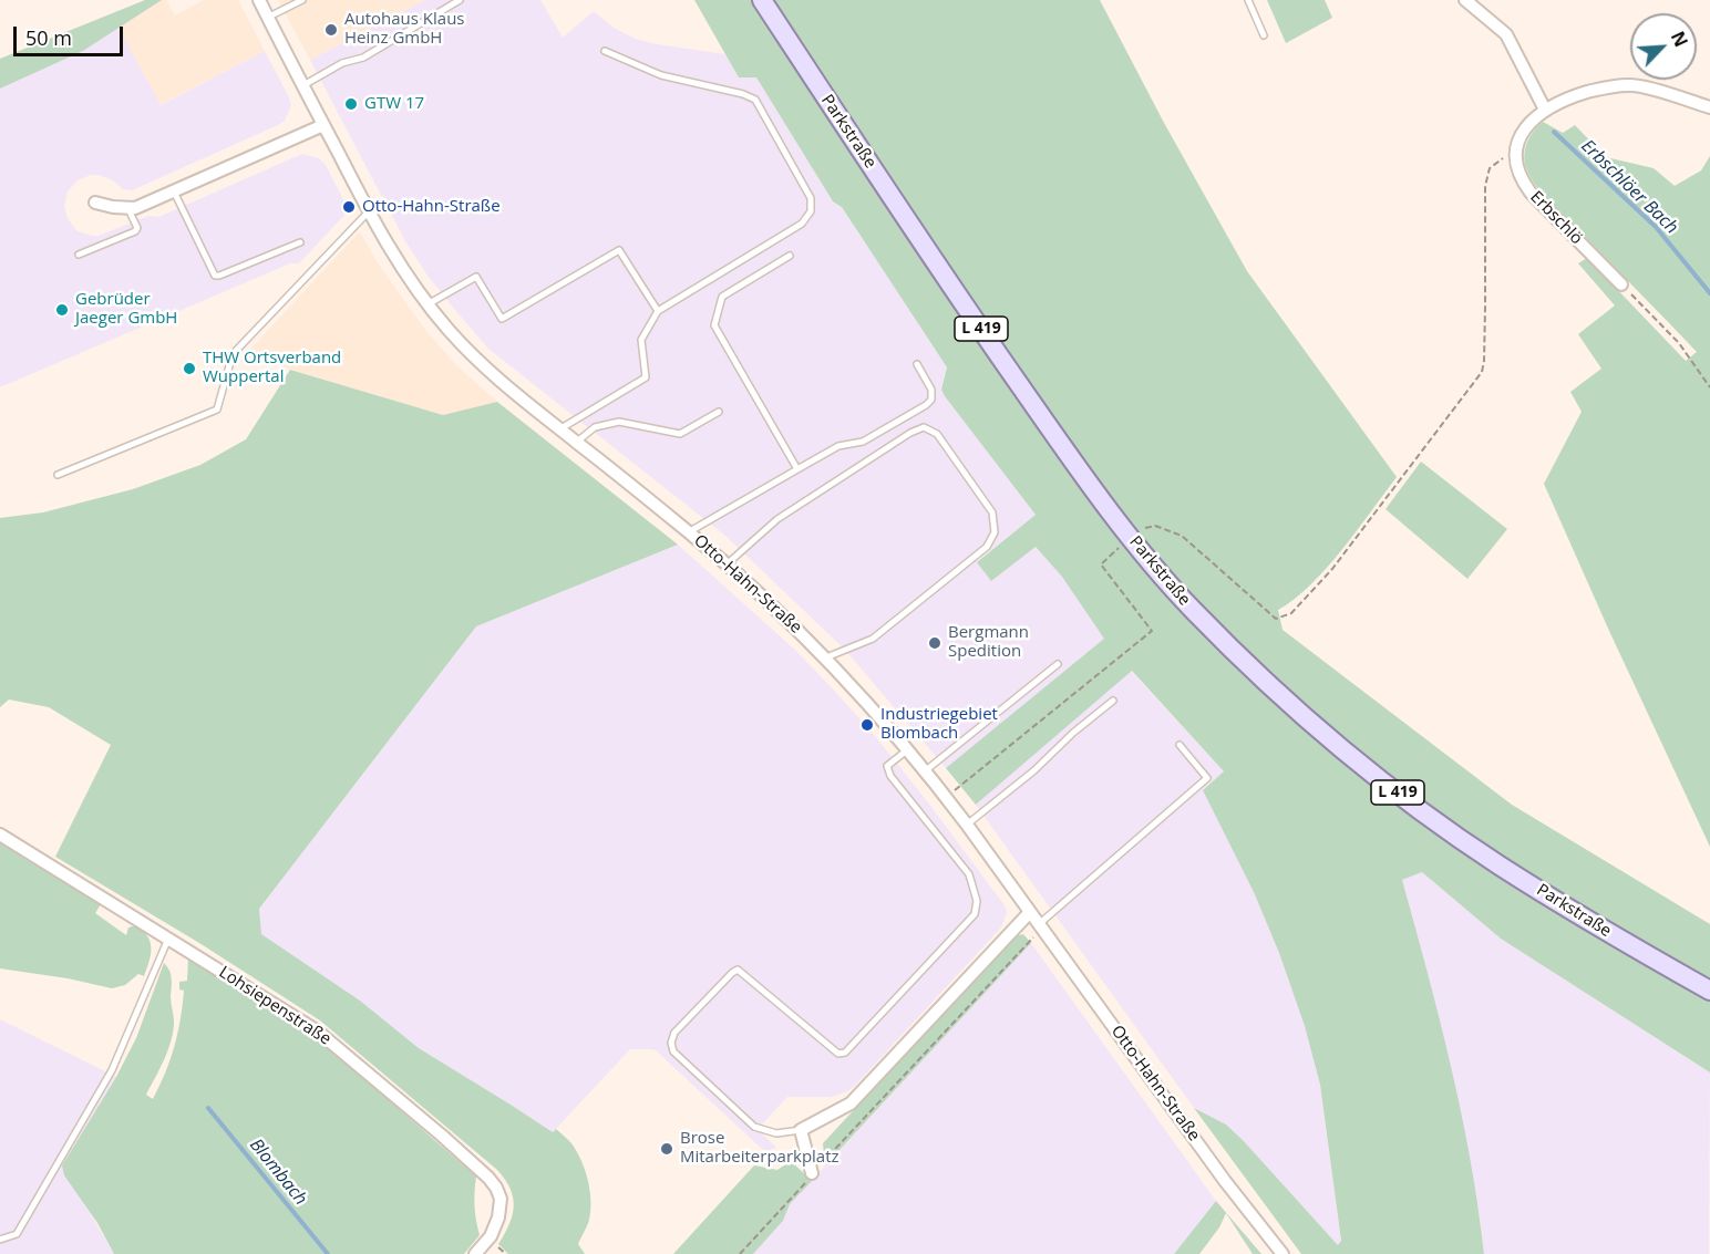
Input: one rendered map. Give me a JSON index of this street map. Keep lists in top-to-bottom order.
{
  "streets": {
    "main road": ["Parkstraße", "L 419"],
    "street": ["Erbschlö", "Otto-Hahn-Straße", "Lohsiepenstraße"]
  },
  "water": ["Erbschlöer Bach", "Blombach"],
  "places": [
    "Autohaus Klaus Heinz GmbH",
    "GTW 17",
    "Otto-Hahn-Straße",
    "Gebrüder Jaeger GmbH",
    "THW Ortsverband Wuppertal",
    "Bergmann Spedition",
    "Industriegebiet Blombach",
    "Brose Mitarbeiterparkplatz"
  ],
  "scale_bar": "50 m",
  "north": "top right"
}
